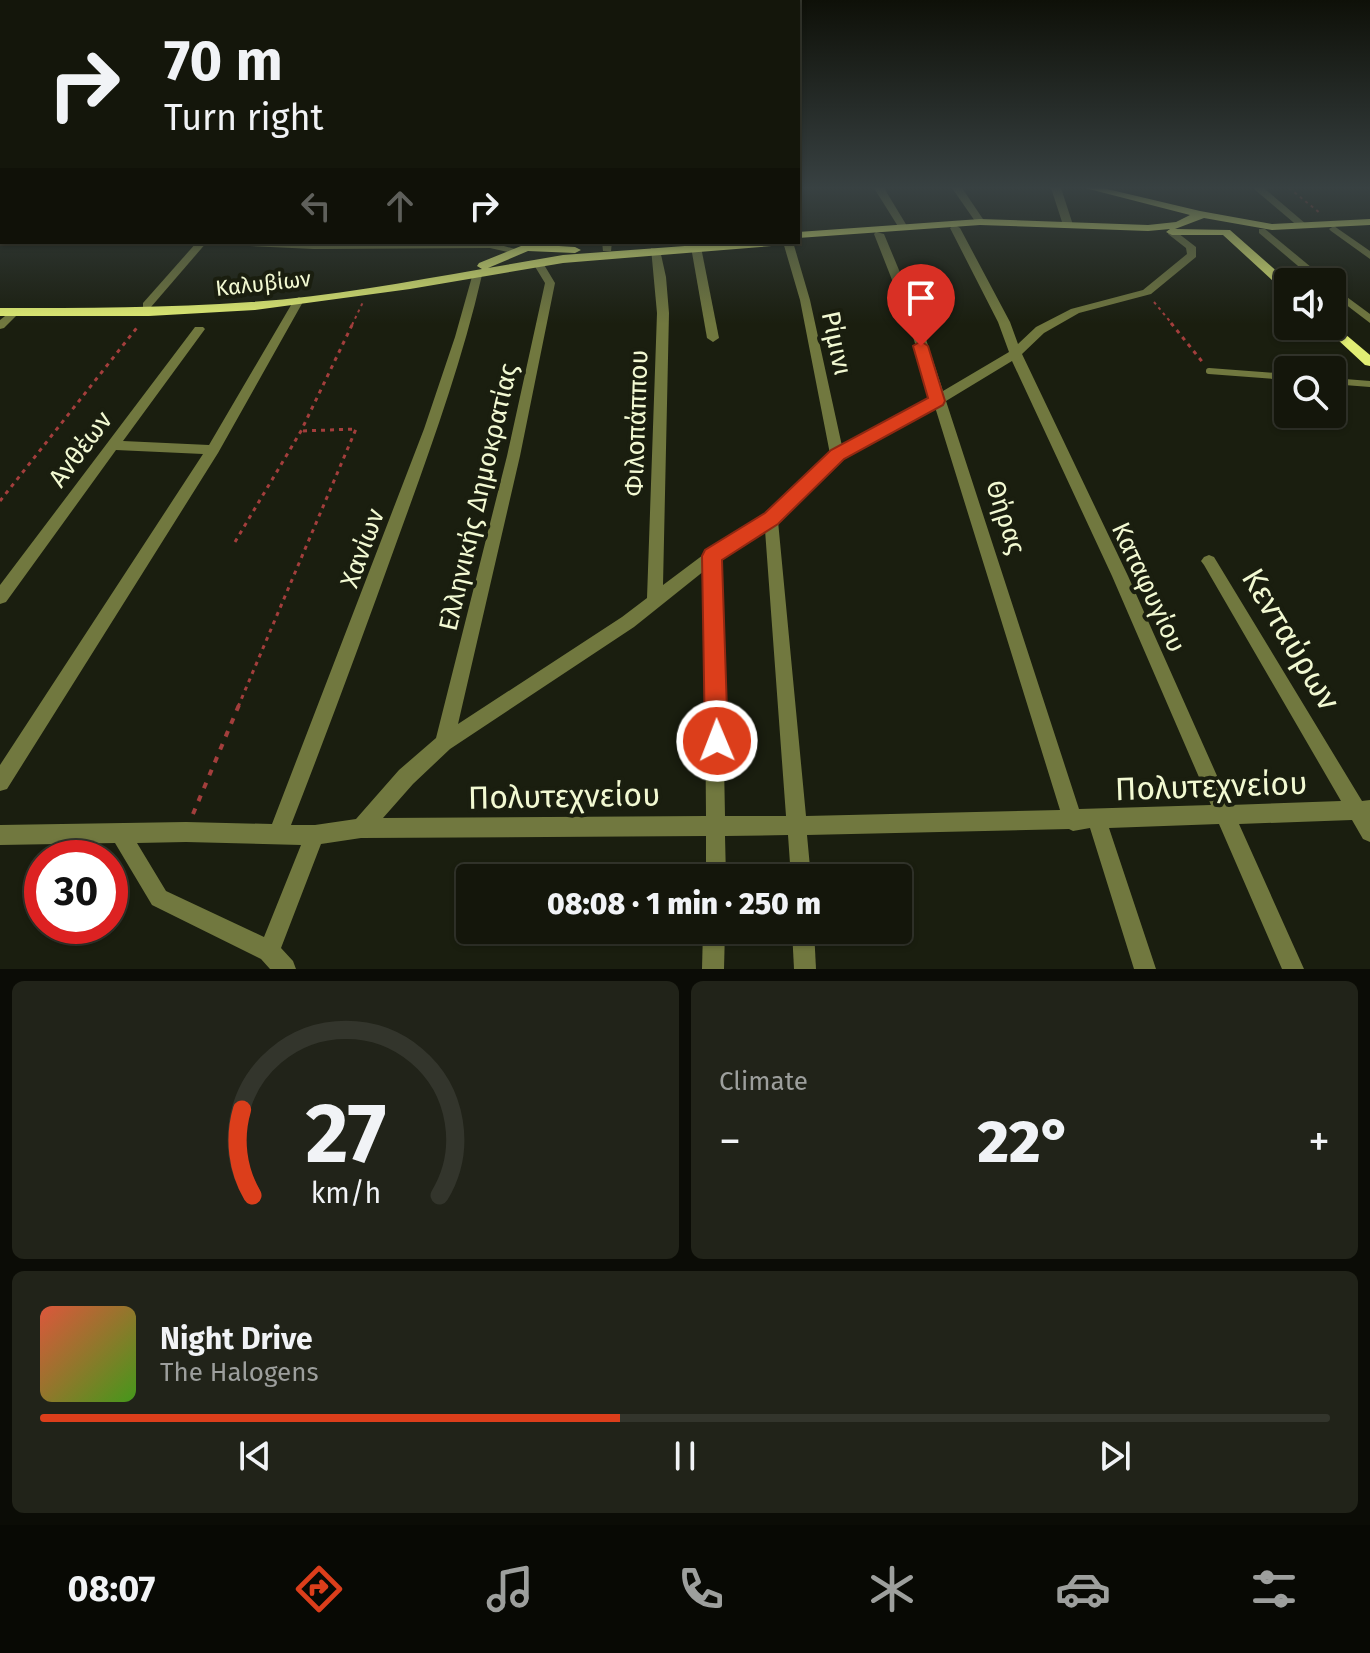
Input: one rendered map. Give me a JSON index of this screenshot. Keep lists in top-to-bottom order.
{
  "streets": {
    "main road": ["Καλυβίων"],
    "street": [
      "Ρίμινι",
      "Φιλοπάππου",
      "Ανθέων",
      "Ελληνικής Δημοκρατίας",
      "Θήρας",
      "Χανίων",
      "Καταφυγίου",
      "Κενταύρων",
      "Πολυτεχνείου"
    ]
  },
  "crossings": [
    ["Καλυβίων", "Φιλοπάππου"],
    ["Καλυβίων", "Ελληνικής Δημοκρατίας"],
    ["Καλυβίων", "Χανίων"],
    ["Θήρας", "Πολυτεχνείου"],
    ["Χανίων", "Πολυτεχνείου"],
    ["Καταφυγίου", "Πολυτεχνείου"],
    ["Κενταύρων", "Πολυτεχνείου"]
  ],
  "page": {
    "turn": ["70 m", "Turn right"],
    "limit": "30",
    "trip": "08:08 · 1 min · 250 m",
    "tile": "Climate",
    "heat": ["−", "22°", "+"],
    "song": ["Night Drive", "The Halogens"],
    "tabs": "08:07",
    "gauge": ["27", "km/h"]
  }
}
